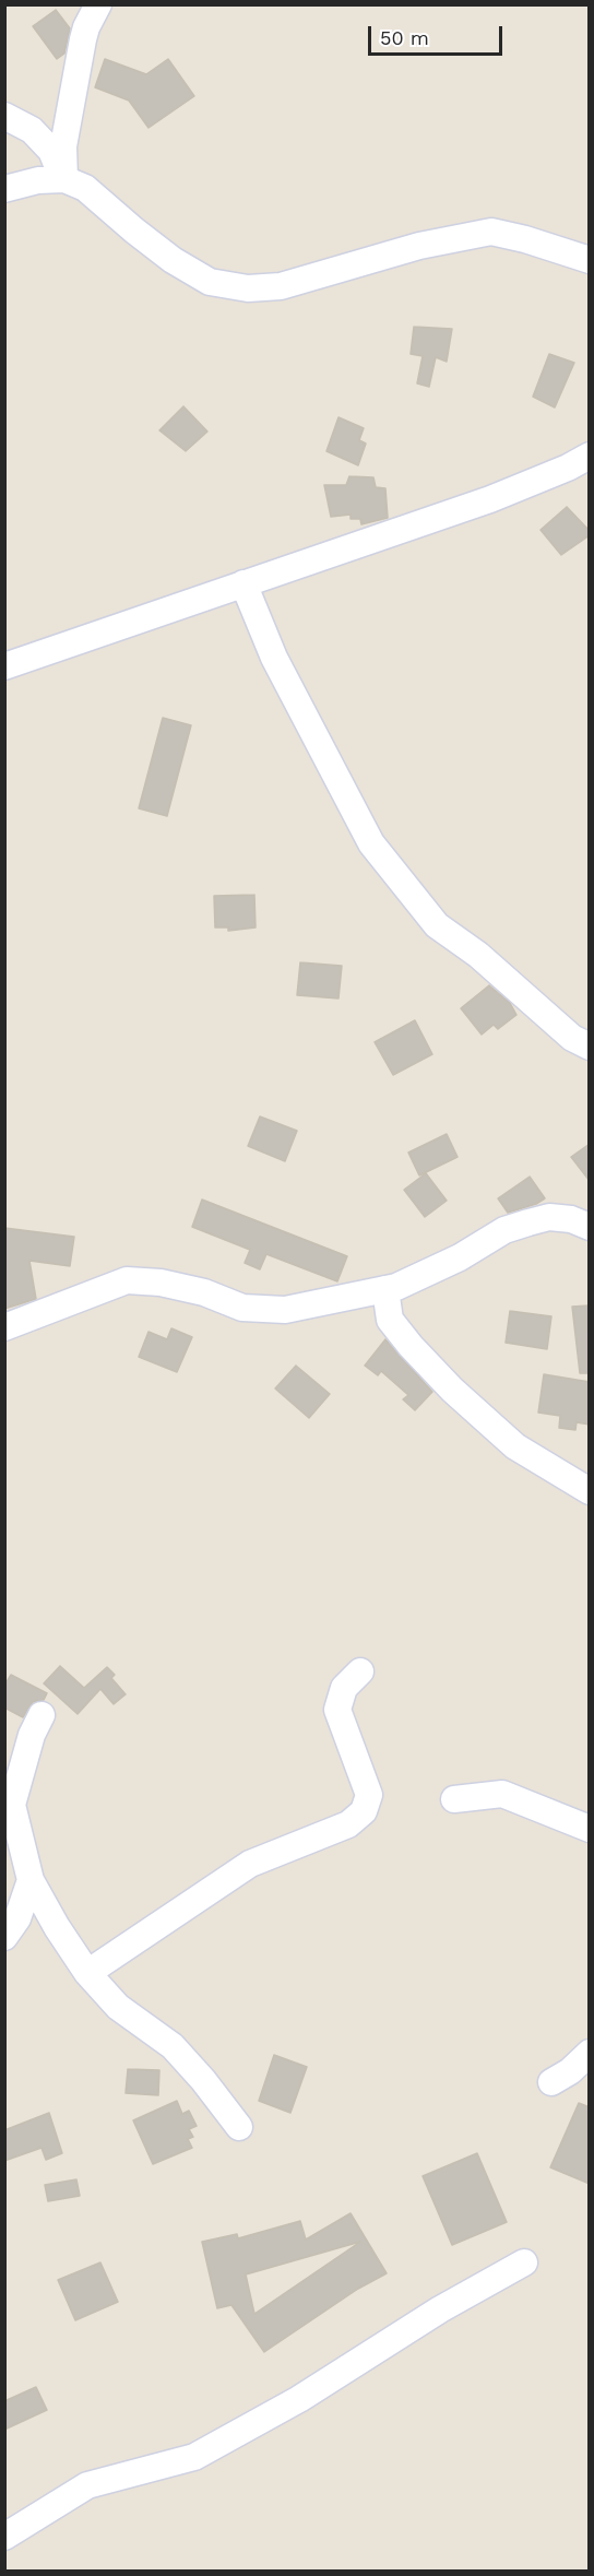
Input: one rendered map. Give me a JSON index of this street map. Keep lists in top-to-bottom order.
{
  "scale_bar": "50 m"
}
